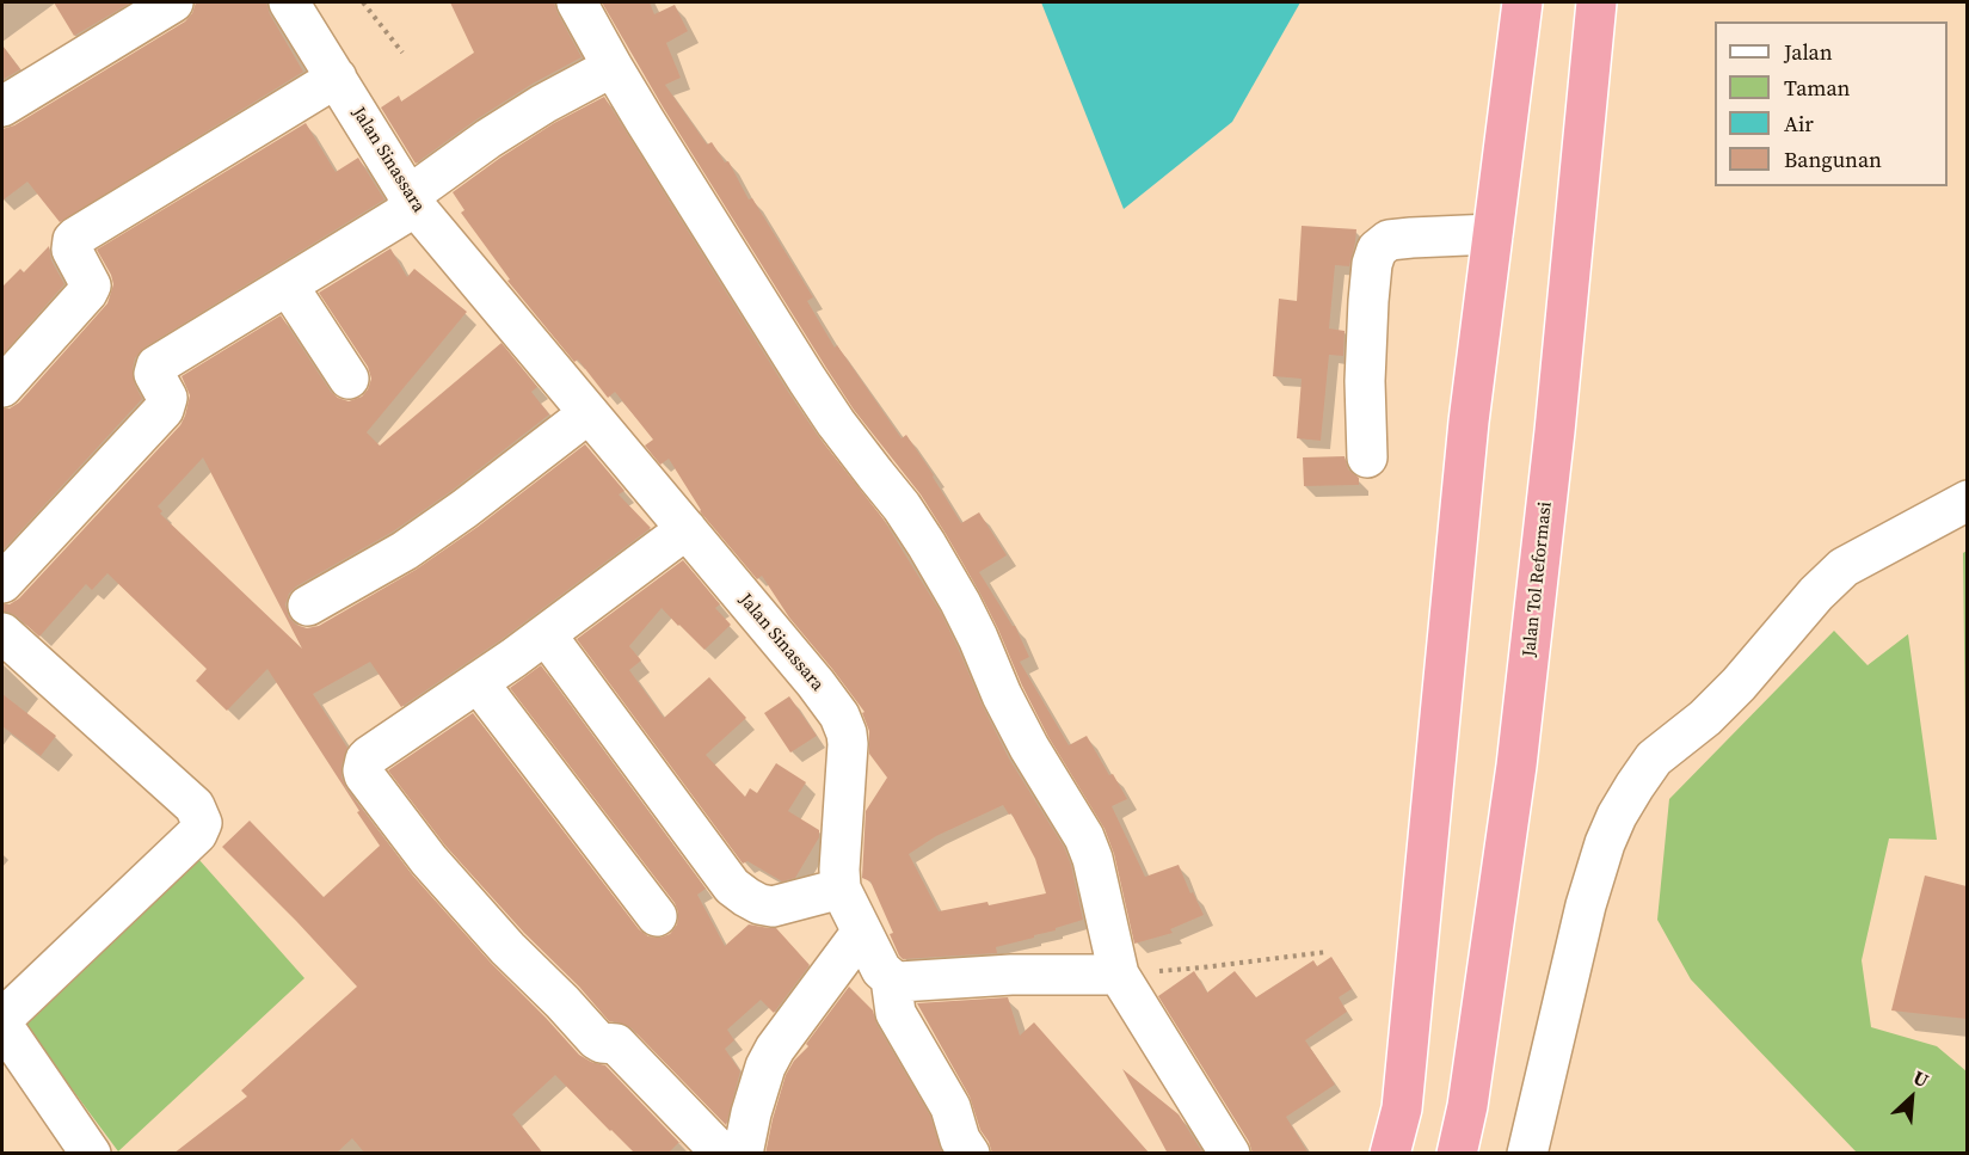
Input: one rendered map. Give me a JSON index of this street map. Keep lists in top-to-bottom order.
{
  "streets": {
    "highway": ["Jalan Tol Reformasi"],
    "street": ["Jalan Sinassara"]
  },
  "legend": [
    "Jalan",
    "Taman",
    "Air",
    "Bangunan"
  ],
  "north": "top right"
}
